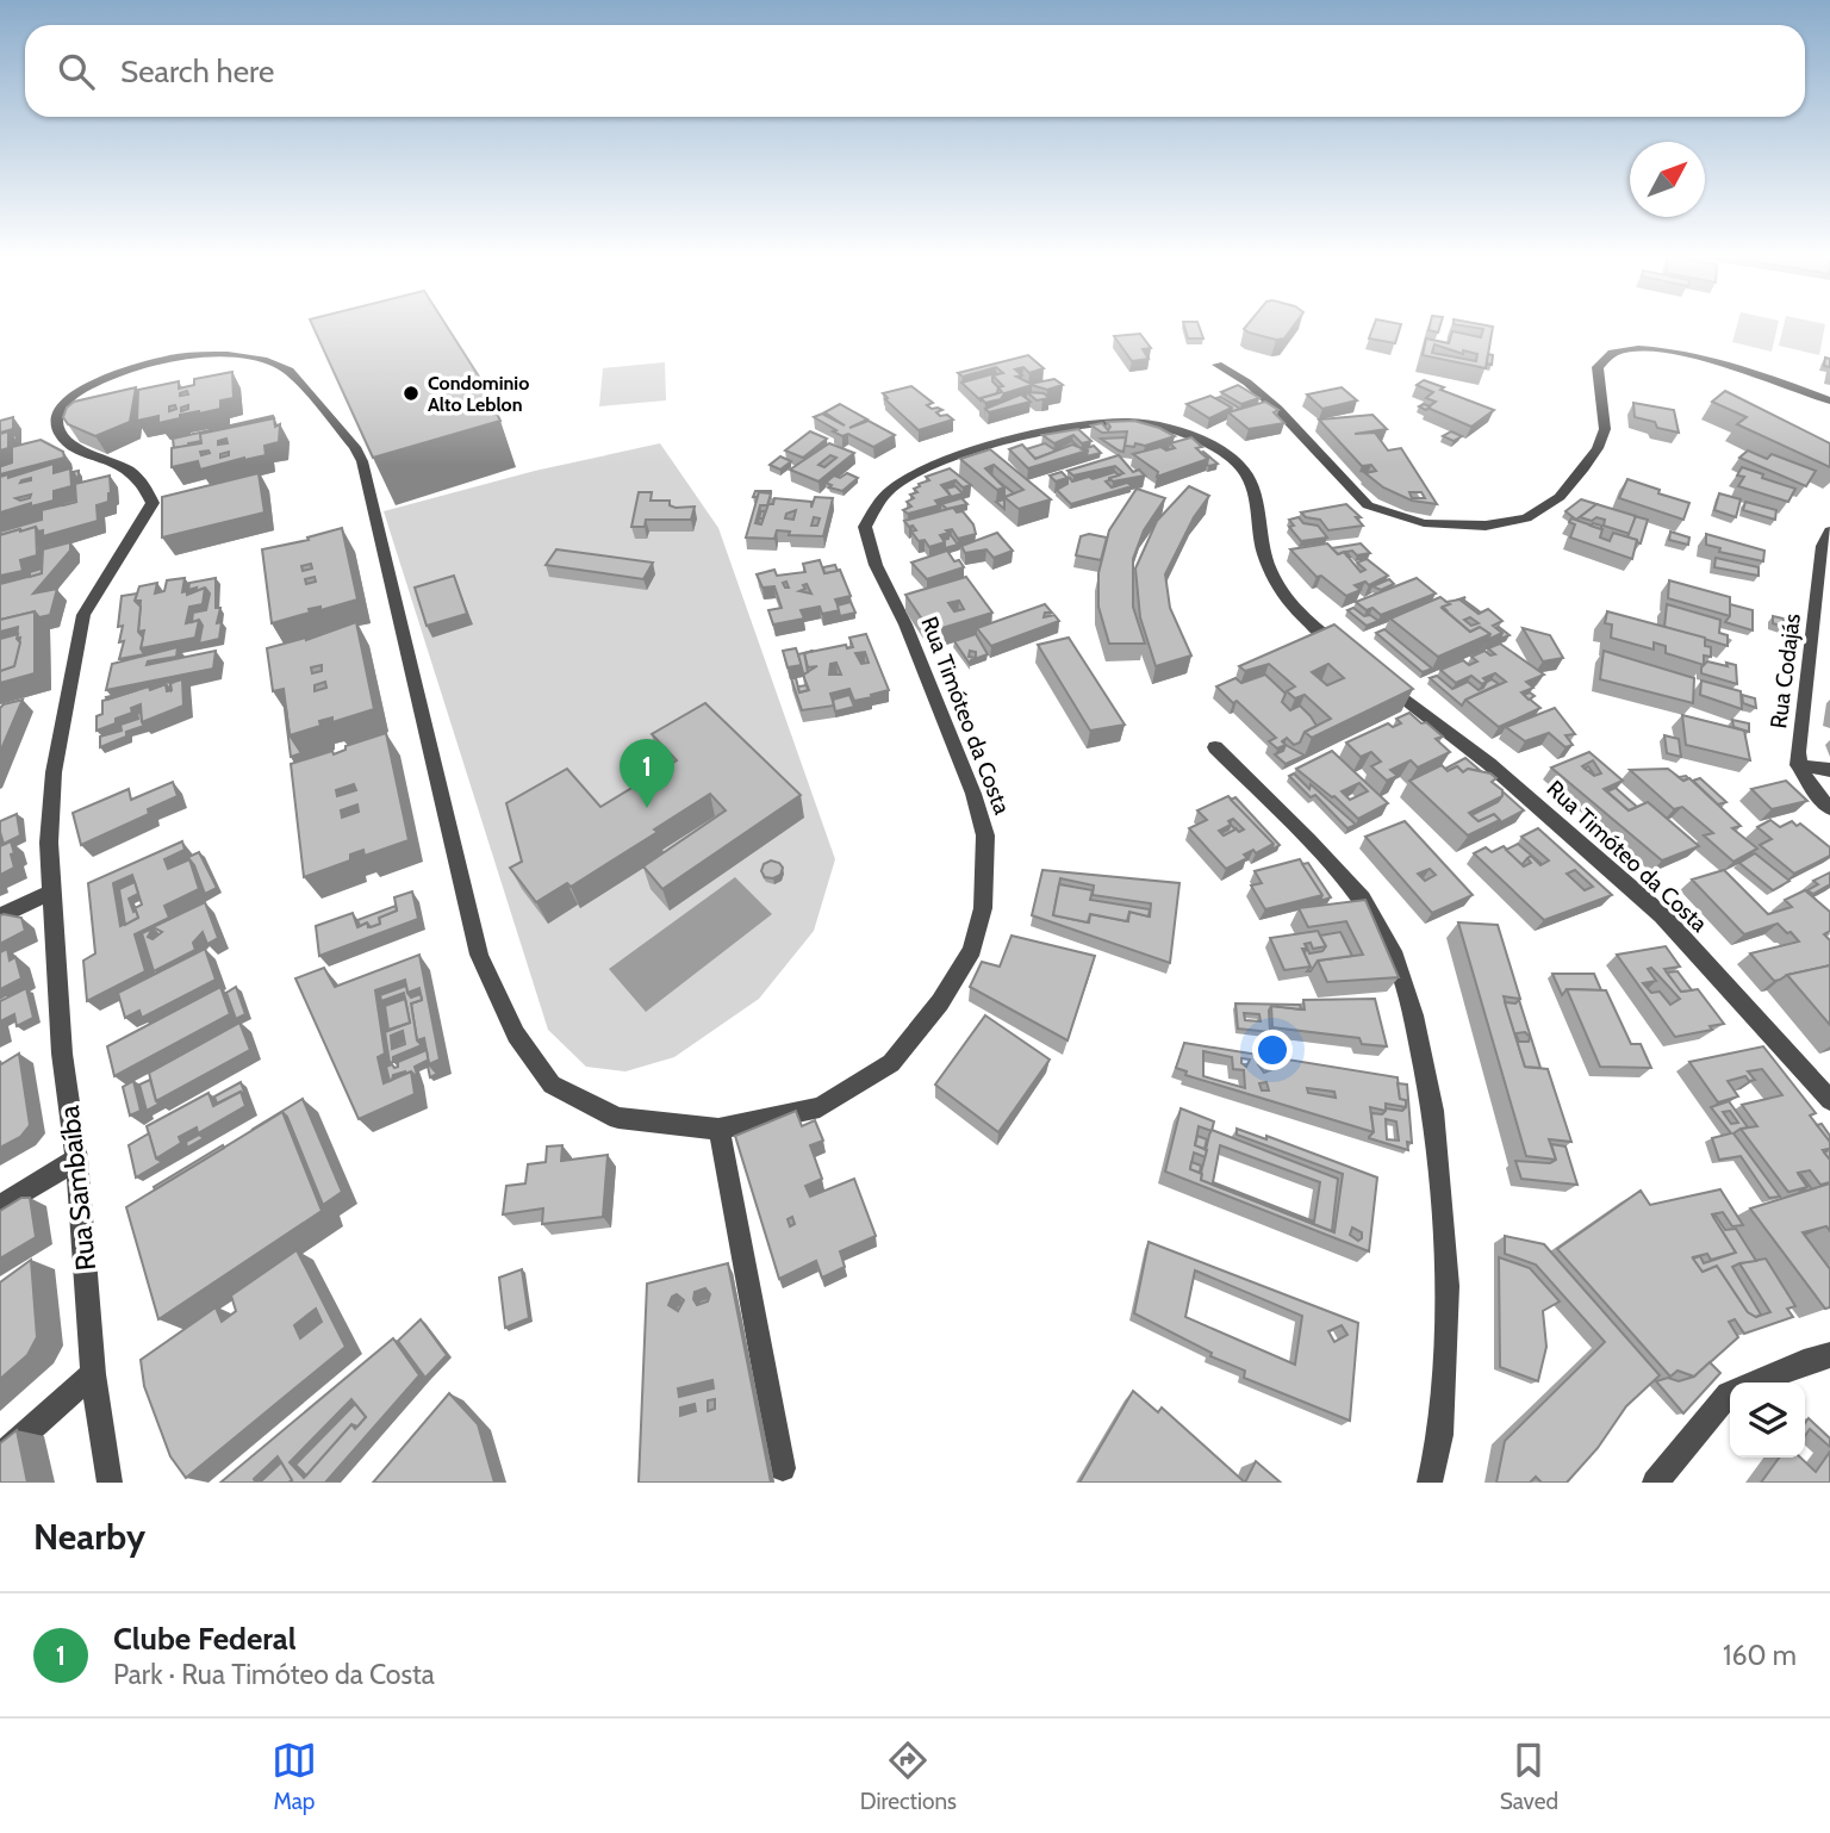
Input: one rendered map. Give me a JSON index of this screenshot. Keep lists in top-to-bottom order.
{
  "streets": {
    "street": ["Rua Codajás", "Rua Timóteo da Costa", "Rua Sambaíba"]
  },
  "crossings": [
    ["Rua Timóteo da Costa", "Rua Sambaíba"]
  ],
  "places": ["Condominio Alto Leblon"],
  "north": "top right",
  "page": {
    "search": "Search here",
    "pins": "1",
    "heading": "Nearby",
    "list": [
      {
        "mark": "1",
        "name": "Clube Federal",
        "note": "Park · Rua Timóteo da Costa",
        "value": "160 m"
      }
    ],
    "nav": ["Map", "Directions", "Saved"]
  }
}
